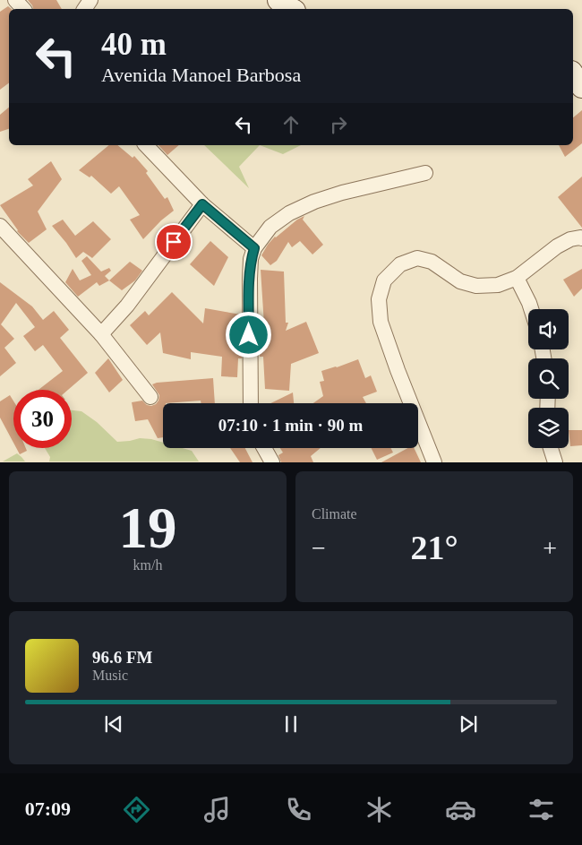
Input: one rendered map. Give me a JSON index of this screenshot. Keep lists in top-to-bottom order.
{
  "page": {
    "turn": ["40 m", "Avenida Manoel Barbosa"],
    "limit": "30",
    "trip": "07:10 · 1 min · 90 m",
    "tile": [
      ["19", "km/h"],
      "Climate"
    ],
    "heat": ["−", "21°", "+"],
    "song": ["96.6 FM", "Music"],
    "tabs": "07:09"
  }
}
